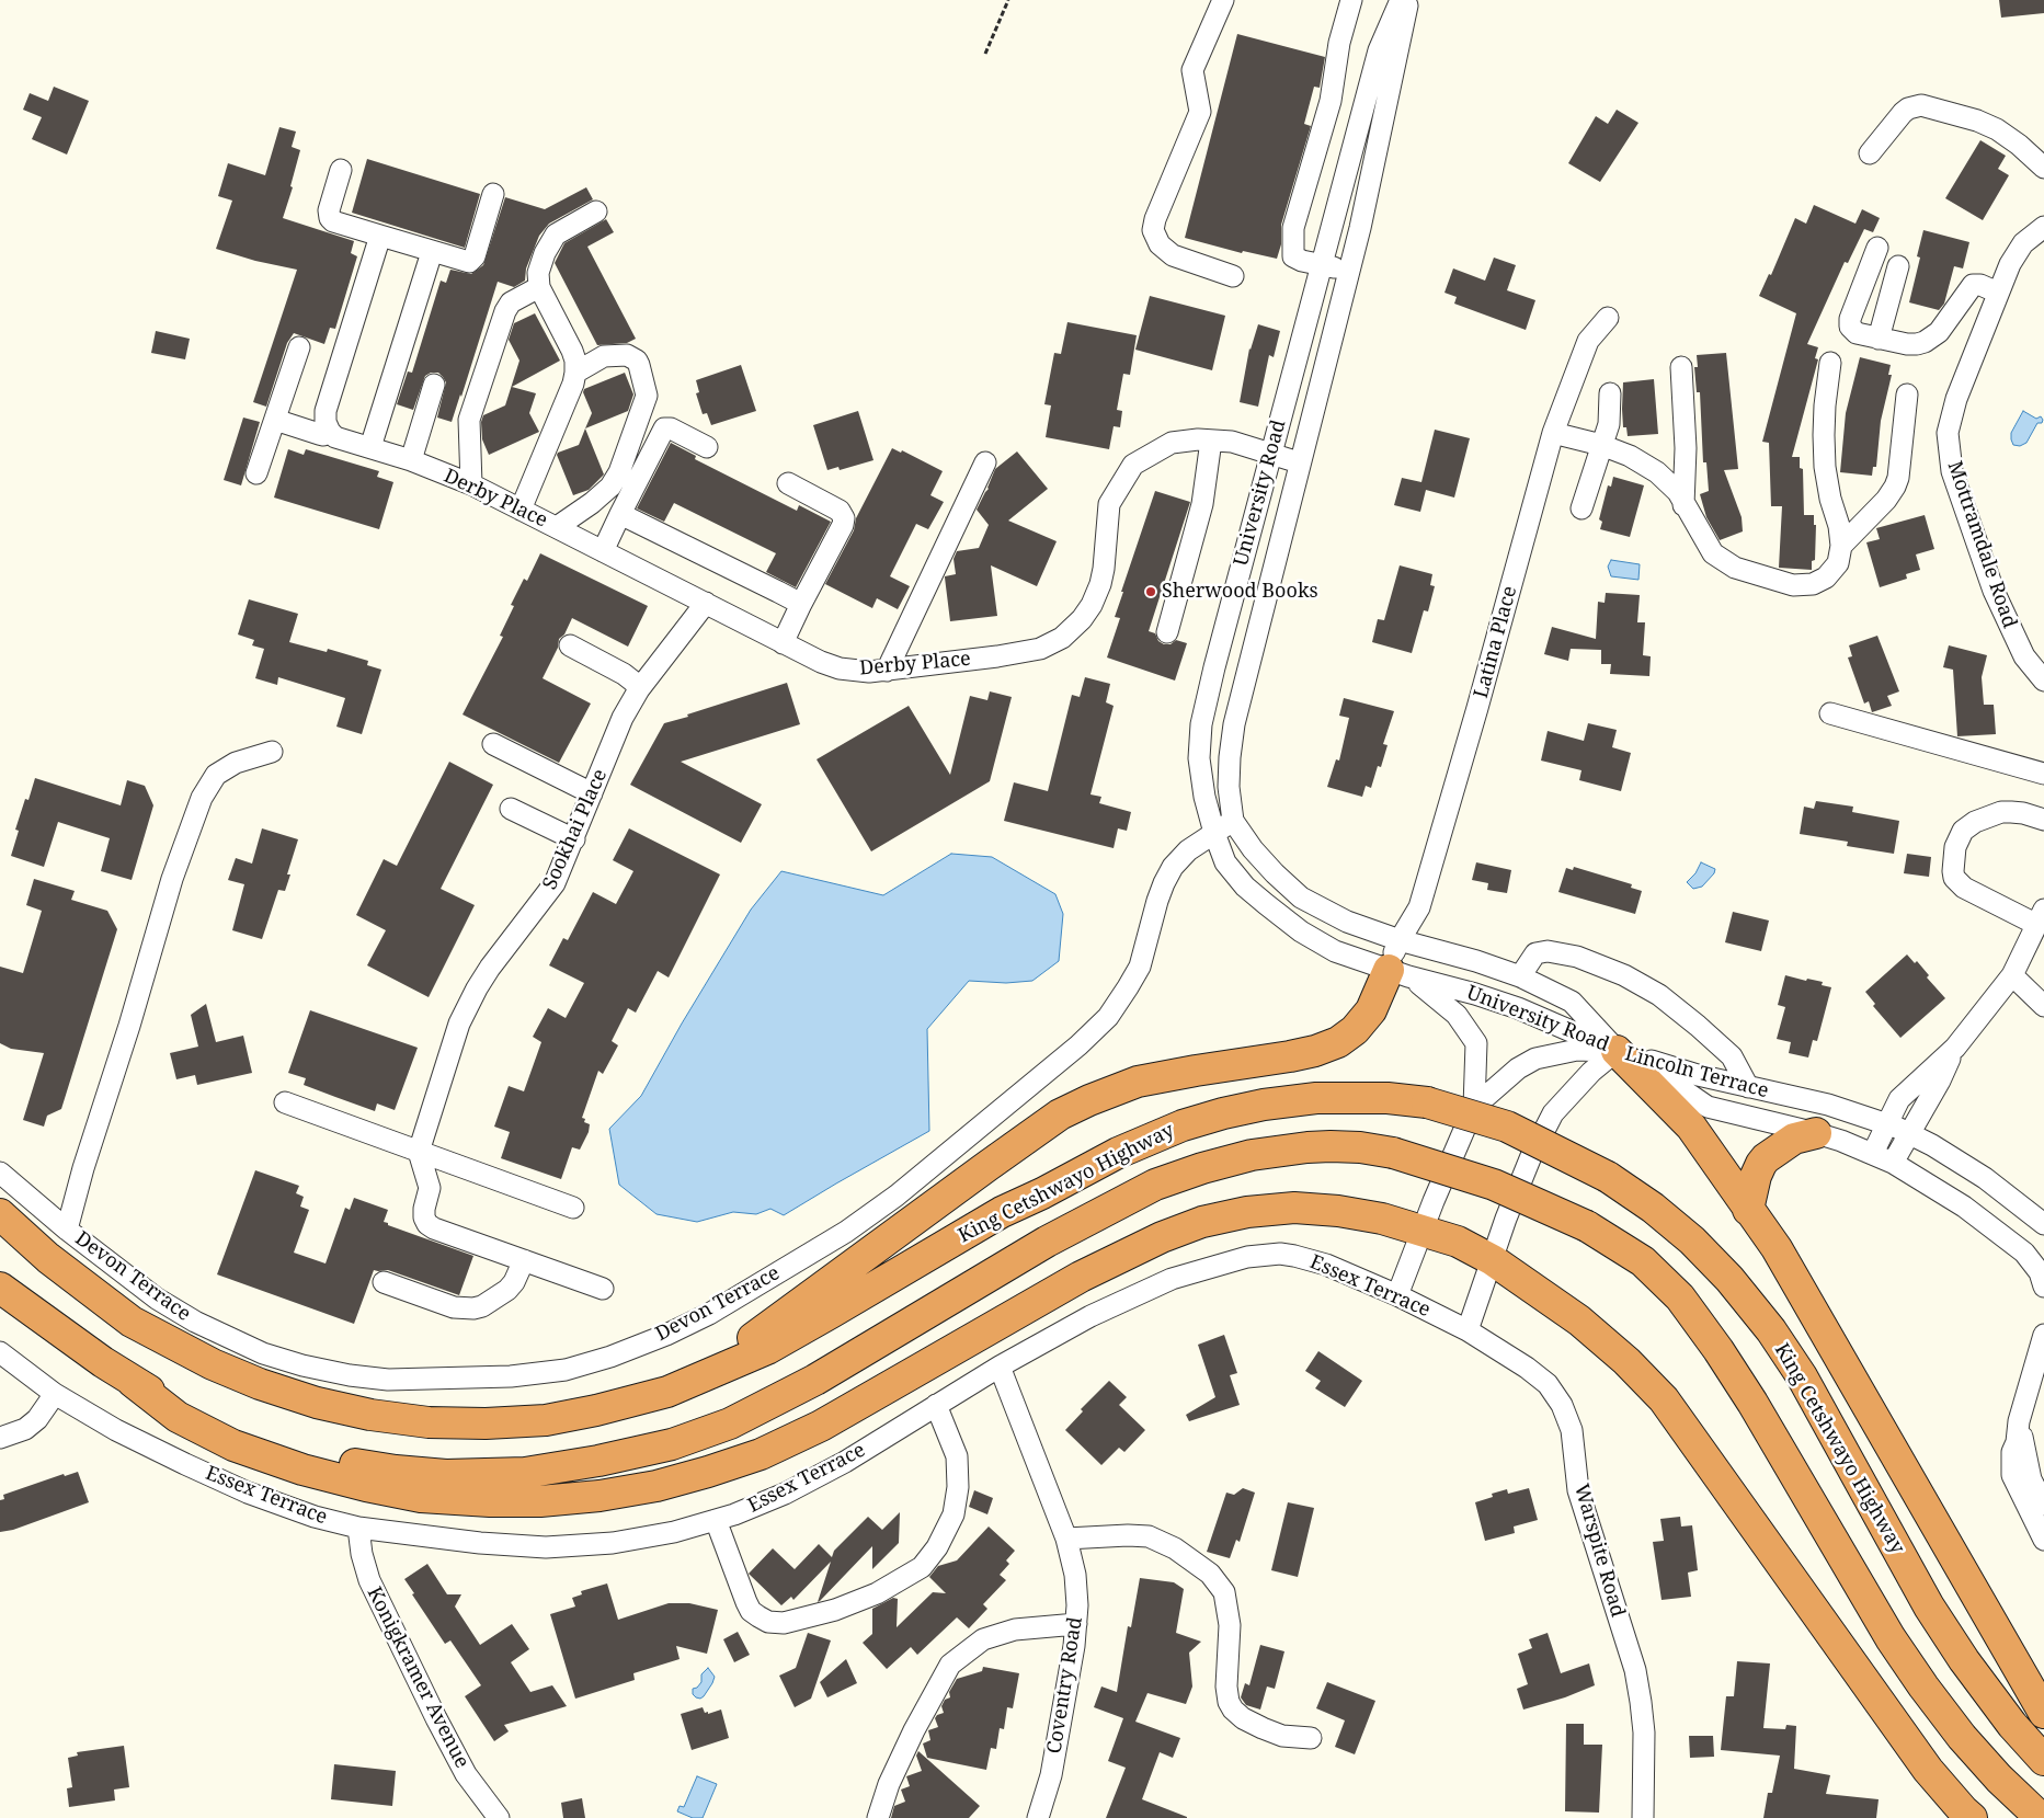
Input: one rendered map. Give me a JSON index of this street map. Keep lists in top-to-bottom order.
{
  "streets": {
    "highway": ["King Cetshwayo Highway"],
    "street": [
      "University Road",
      "Derby Place",
      "Mottramdale Road",
      "Latina Place",
      "Sookhai Place",
      "Lincoln Terrace",
      "Devon Terrace",
      "Essex Terrace",
      "Warspite Road",
      "Konigkramer Avenue",
      "Coventry Road"
    ]
  },
  "crossings": [
    ["University Road", "Derby Place"],
    ["University Road", "Latina Place"],
    ["University Road", "Lincoln Terrace"],
    ["University Road", "Devon Terrace"],
    ["Derby Place", "Sookhai Place"],
    ["Essex Terrace", "Warspite Road"],
    ["Essex Terrace", "Konigkramer Avenue"],
    ["Essex Terrace", "Coventry Road"]
  ],
  "places": ["Sherwood Books"]
}
